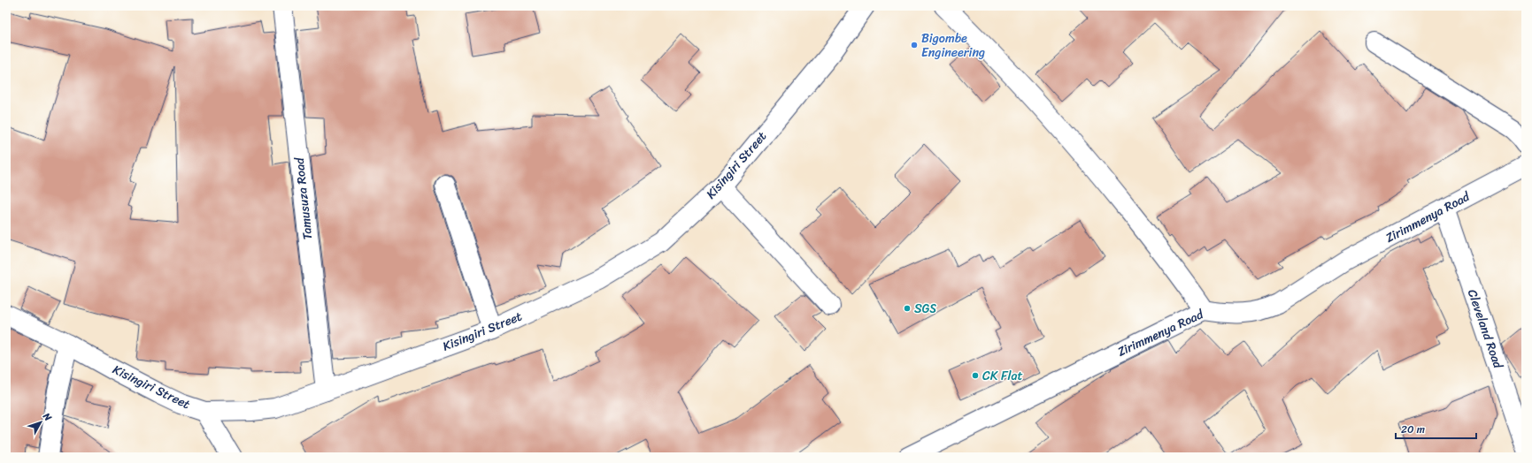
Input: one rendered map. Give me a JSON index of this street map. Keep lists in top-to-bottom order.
{
  "streets": {
    "street": [
      "Kisingiri Street",
      "Tamusuza Road",
      "Zirimmenya Road",
      "Cleveland Road"
    ]
  },
  "crossings": [
    ["Kisingiri Street", "Tamusuza Road"],
    ["Zirimmenya Road", "Cleveland Road"]
  ],
  "places": ["Bigombe Engineering", "SGS", "CK Flat"],
  "scale_bar": "20 m",
  "north": "top right"
}
